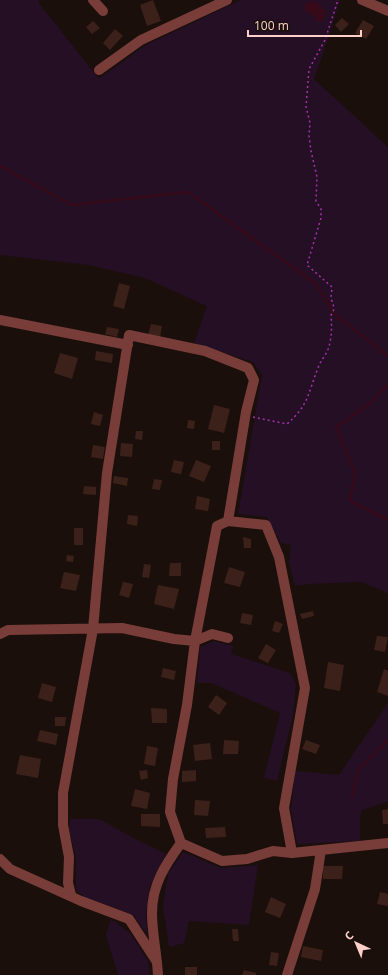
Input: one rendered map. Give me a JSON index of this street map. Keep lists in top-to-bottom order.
{
  "scale_bar": "100 m",
  "north": "top left"
}
